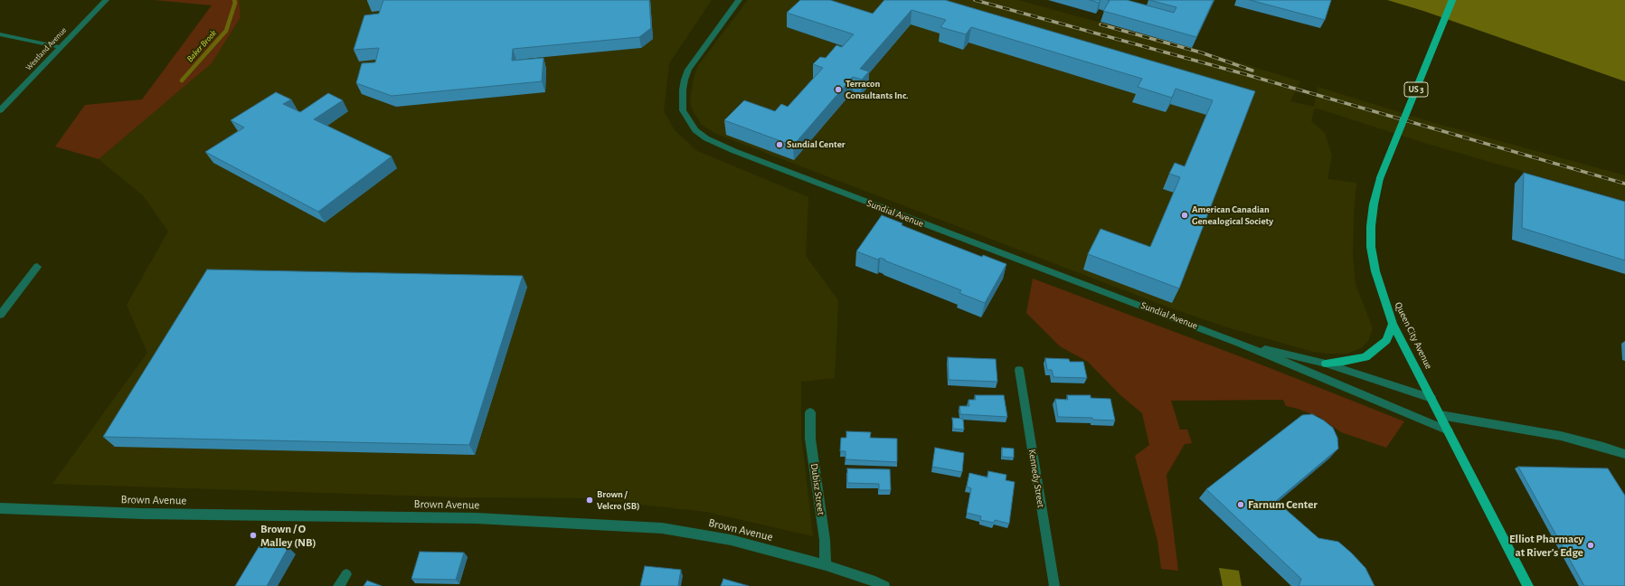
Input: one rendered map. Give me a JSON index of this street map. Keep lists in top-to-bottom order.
{
  "streets": {
    "main road": ["US 3", "Queen City Avenue"],
    "street": [
      "Westland Avenue",
      "Sundial Avenue",
      "Kennedy Street",
      "Dubisz Street",
      "Brown Avenue"
    ]
  },
  "crossings": [
    ["Sundial Avenue", "Queen City Avenue"],
    ["Dubisz Street", "Brown Avenue"]
  ],
  "water": ["Baker Brook"],
  "places": [
    "Terracon Consultants Inc.",
    "Sundial Center",
    "American Canadian Genealogical Society",
    "Brown / Velcro (SB)",
    "Farnum Center",
    "Brown / O Malley (NB)",
    "Elliot Pharmacy at River's Edge"
  ]
}
